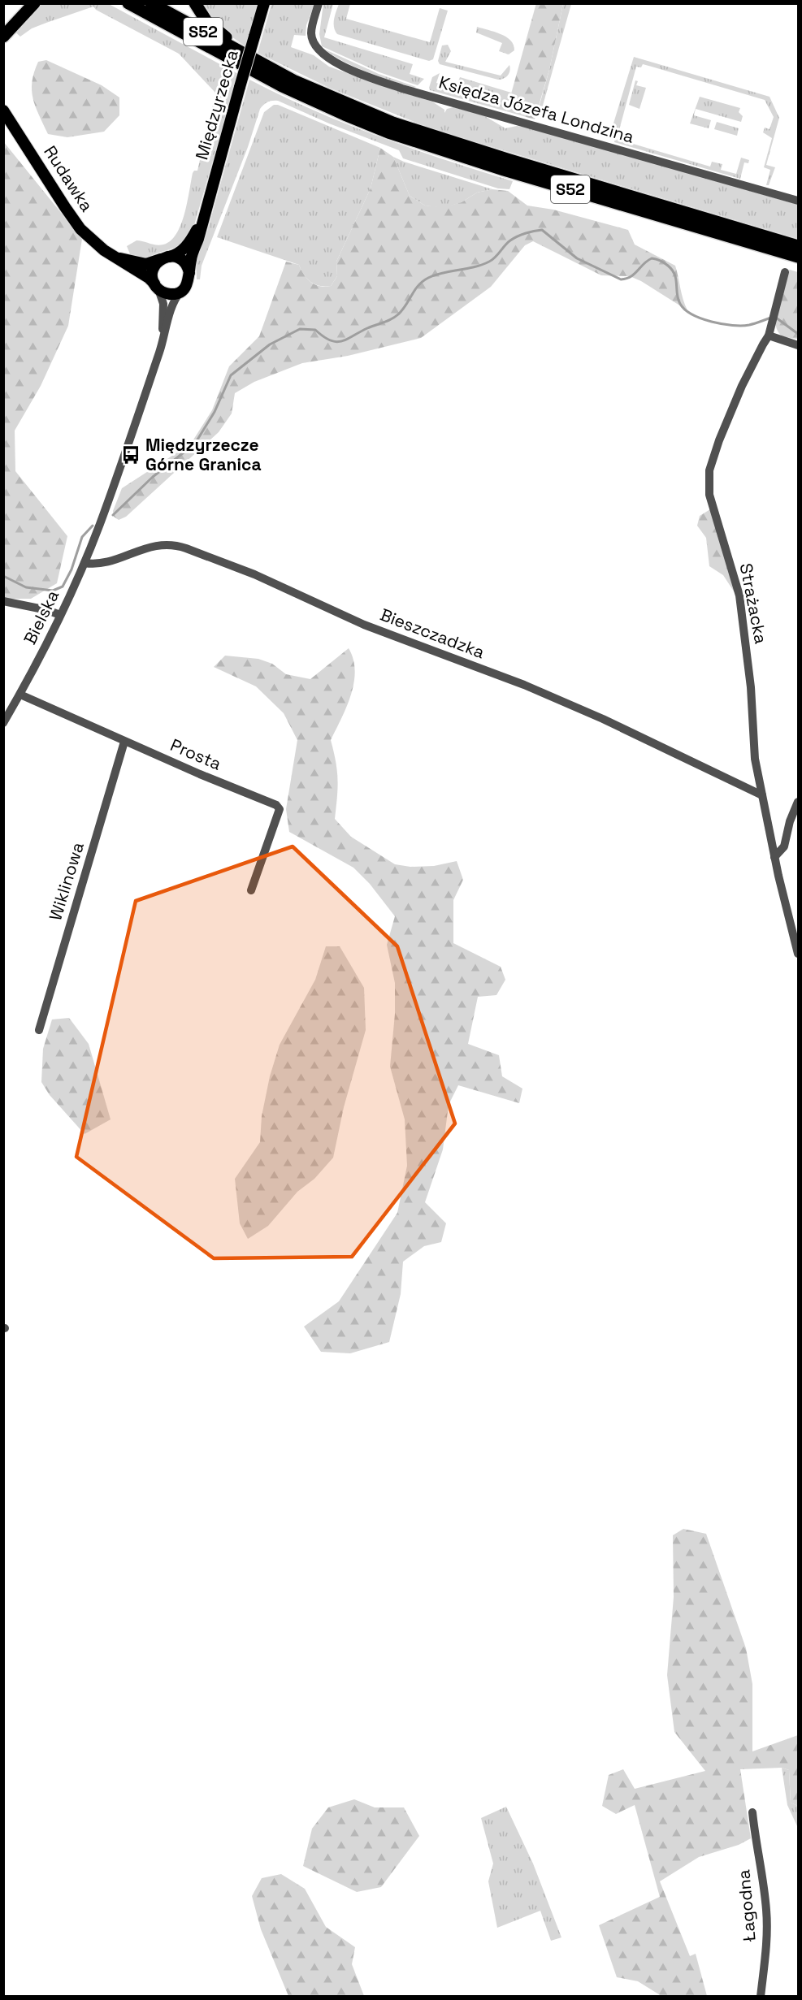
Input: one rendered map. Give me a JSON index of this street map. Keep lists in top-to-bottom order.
{
  "streets": {
    "highway": ["S52"],
    "main road": ["Międzyrzecka", "Rudawka"],
    "street": [
      "Księdza Józefa Londzina",
      "Strażacka",
      "Bielska",
      "Bieszczadzka",
      "Prosta",
      "Wiklinowa",
      "Łagodna"
    ]
  },
  "crossings": [
    ["Międzyrzecka", "Rudawka"],
    ["Strażacka", "Bieszczadzka"],
    ["Bielska", "Bieszczadzka"],
    ["Bielska", "Prosta"],
    ["Prosta", "Wiklinowa"]
  ],
  "places": {
    "bus stop": ["Międzyrzecze Górne Granica"]
  }
}
